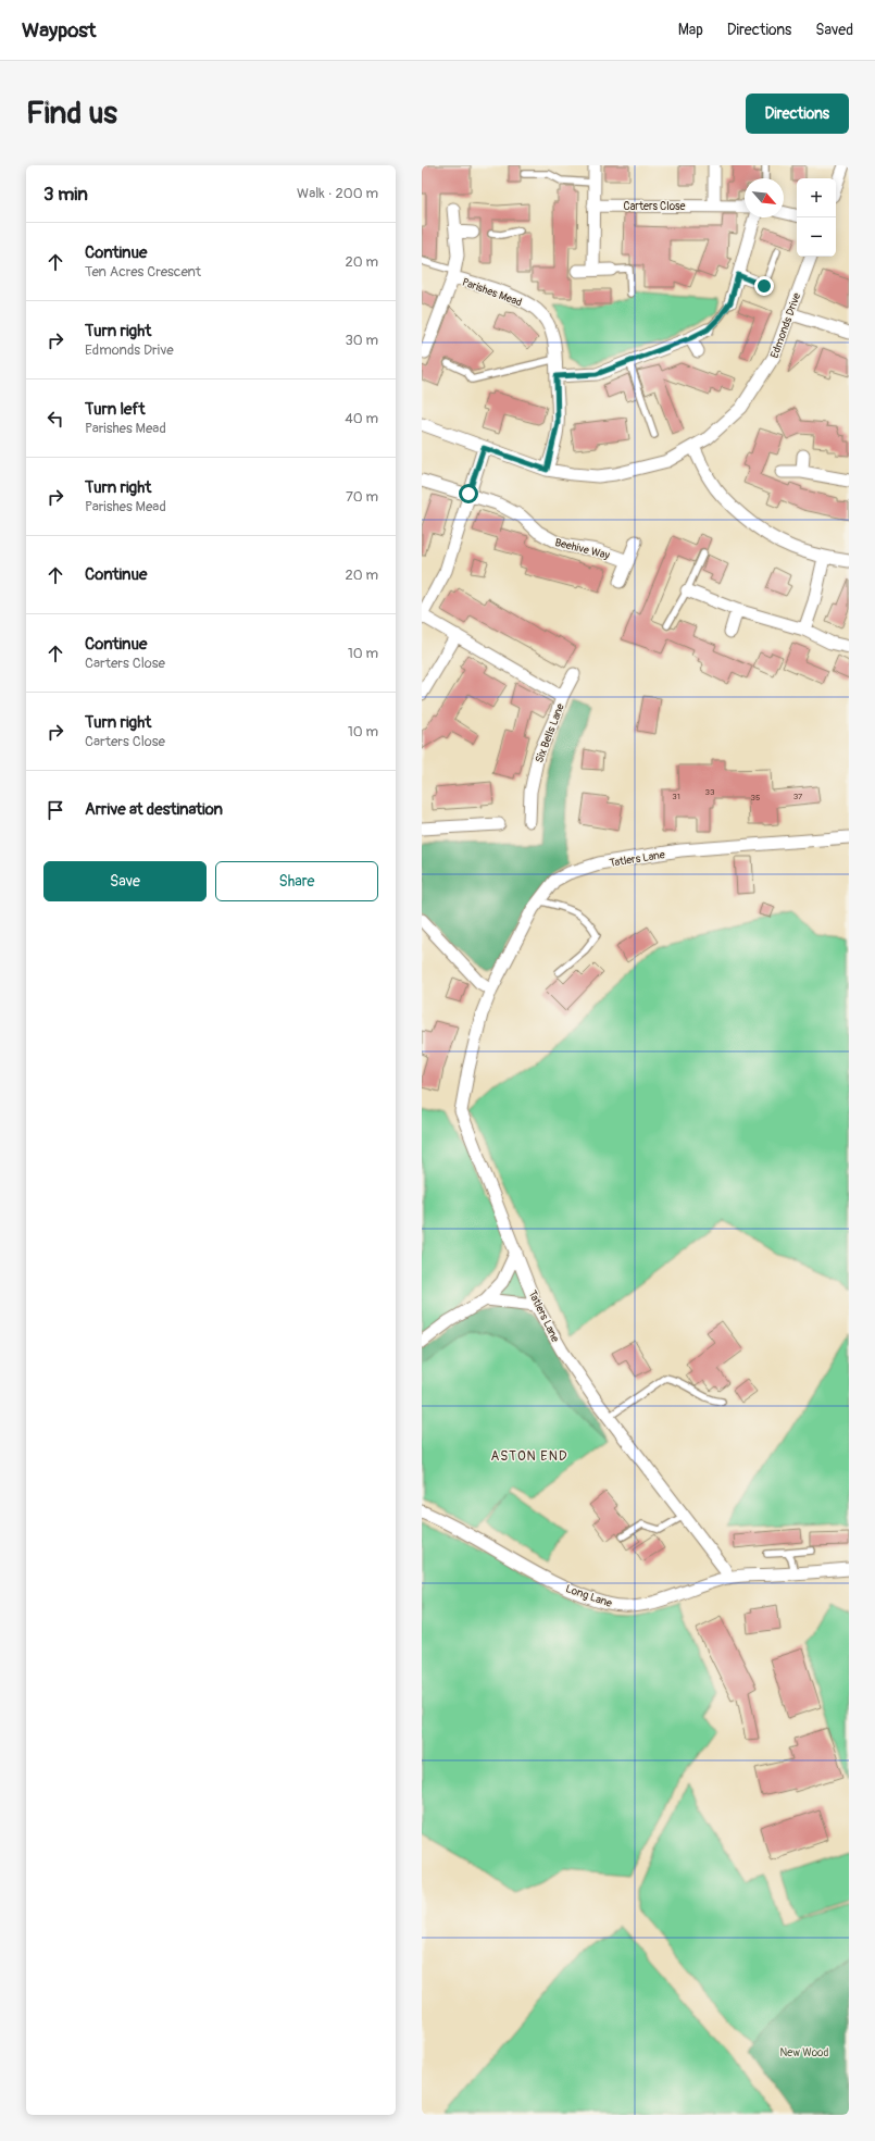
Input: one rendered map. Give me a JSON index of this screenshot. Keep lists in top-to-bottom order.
{
  "streets": {
    "street": [
      "Carters Close",
      "Parishes Mead",
      "Edmonds Drive",
      "Beehive Way",
      "Six Bells Lane",
      "Tatlers Lane",
      "Long Lane"
    ]
  },
  "crossings": [
    ["Parishes Mead", "Edmonds Drive"],
    ["Tatlers Lane", "Long Lane"]
  ],
  "districts": ["ASTON END"],
  "parks": ["New Wood"],
  "house_numbers": [
    "33",
    "31",
    "37",
    "35"
  ],
  "north": "bottom right",
  "page": {
    "header": "Waypost",
    "nav": ["Map", "Directions", "Saved"],
    "buttons": [
      "Directions",
      ["Save", "Share"]
    ],
    "title": "Find us",
    "heading": ["3 min", "Walk · 200 m"],
    "map_buttons": ["+", "−"],
    "list": [
      ["Continue", "Ten Acres Crescent", "20 m"],
      ["Turn right", "Edmonds Drive", "30 m"],
      ["Turn left", "Parishes Mead", "40 m"],
      ["Turn right", "Parishes Mead", "70 m"],
      ["Continue", "20 m"],
      ["Continue", "Carters Close", "10 m"],
      ["Turn right", "Carters Close", "10 m"],
      "Arrive at destination"
    ]
  }
}
